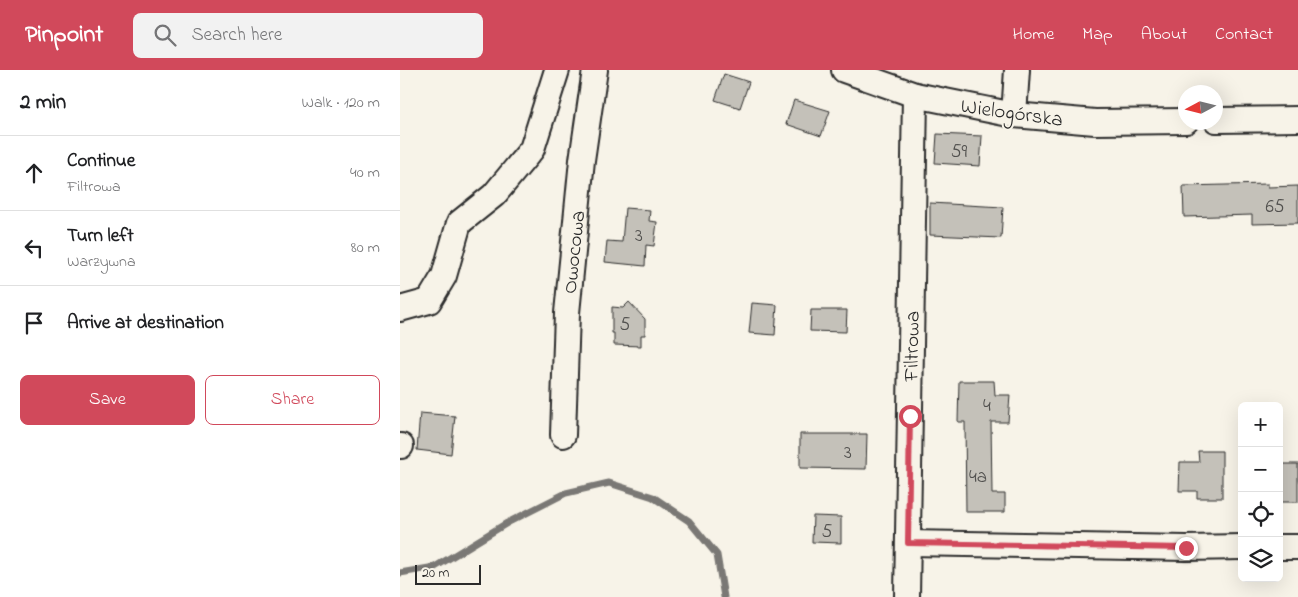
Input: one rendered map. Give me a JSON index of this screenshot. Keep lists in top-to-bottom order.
{
  "streets": {
    "street": ["Wielogórska", "Owocowa", "Filtrowa"]
  },
  "crossings": [
    ["Wielogórska", "Filtrowa"]
  ],
  "house_numbers": [
    "59",
    "65",
    "3",
    "5",
    "4",
    "3",
    "4a",
    "5"
  ],
  "scale_bar": "20 m",
  "north": "left",
  "page": {
    "header": "Pinpoint",
    "search": "Search here",
    "nav": [
      "Home",
      "Map",
      "About",
      "Contact"
    ],
    "heading": ["2 min", "Walk · 120 m"],
    "list": [
      ["Continue", "Filtrowa", "40 m"],
      ["Turn left", "Warzywna", "80 m"],
      "Arrive at destination"
    ],
    "buttons": ["Save", "Share"],
    "map_buttons": ["+", "−"],
    "scale": "20 m"
  }
}
